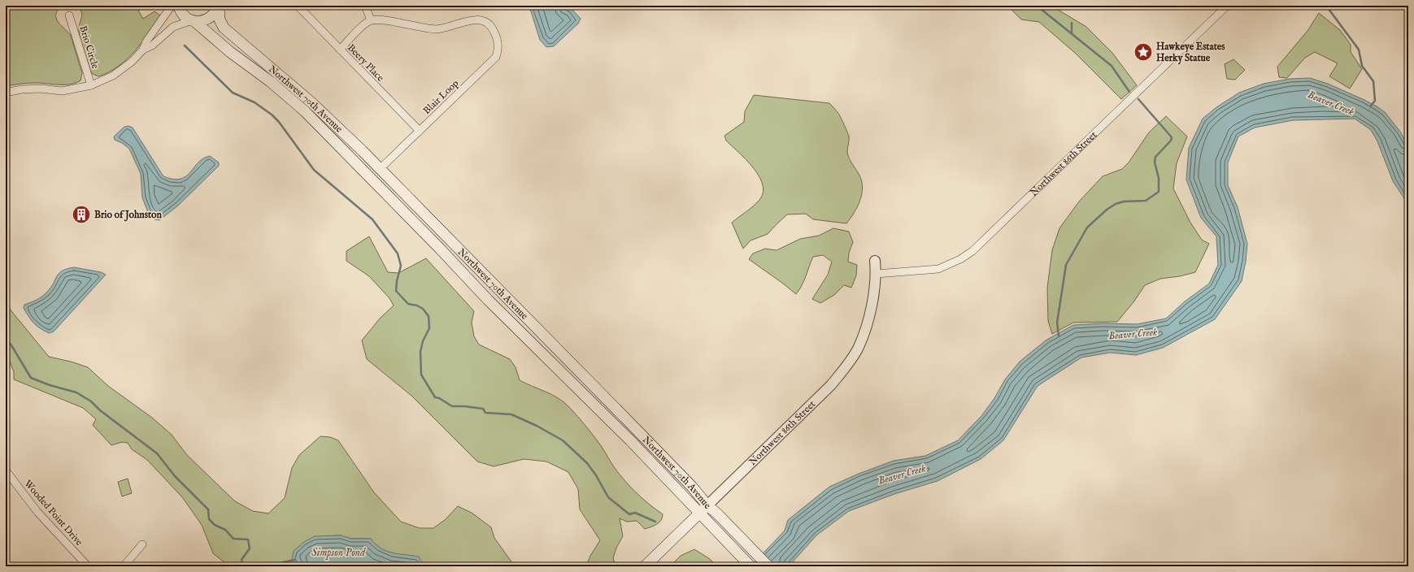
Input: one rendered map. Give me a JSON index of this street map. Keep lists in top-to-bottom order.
{
  "streets": {
    "main road": ["Northwest 70th Avenue", "Northwest 86th Street"],
    "street": [
      "Brio Circle",
      "Beery Place",
      "Blair Loop",
      "Wooded Point Drive"
    ]
  },
  "crossings": [
    ["Beery Place", "Blair Loop"],
    ["Blair Loop", "Northwest 70th Avenue"],
    ["Northwest 70th Avenue", "Northwest 86th Street"]
  ],
  "water": ["Beaver Creek", "Simpson Pond"],
  "places": {
    "place": ["Hawkeye Estates Herky Statue"],
    "building": ["Brio of Johnston"]
  }
}
